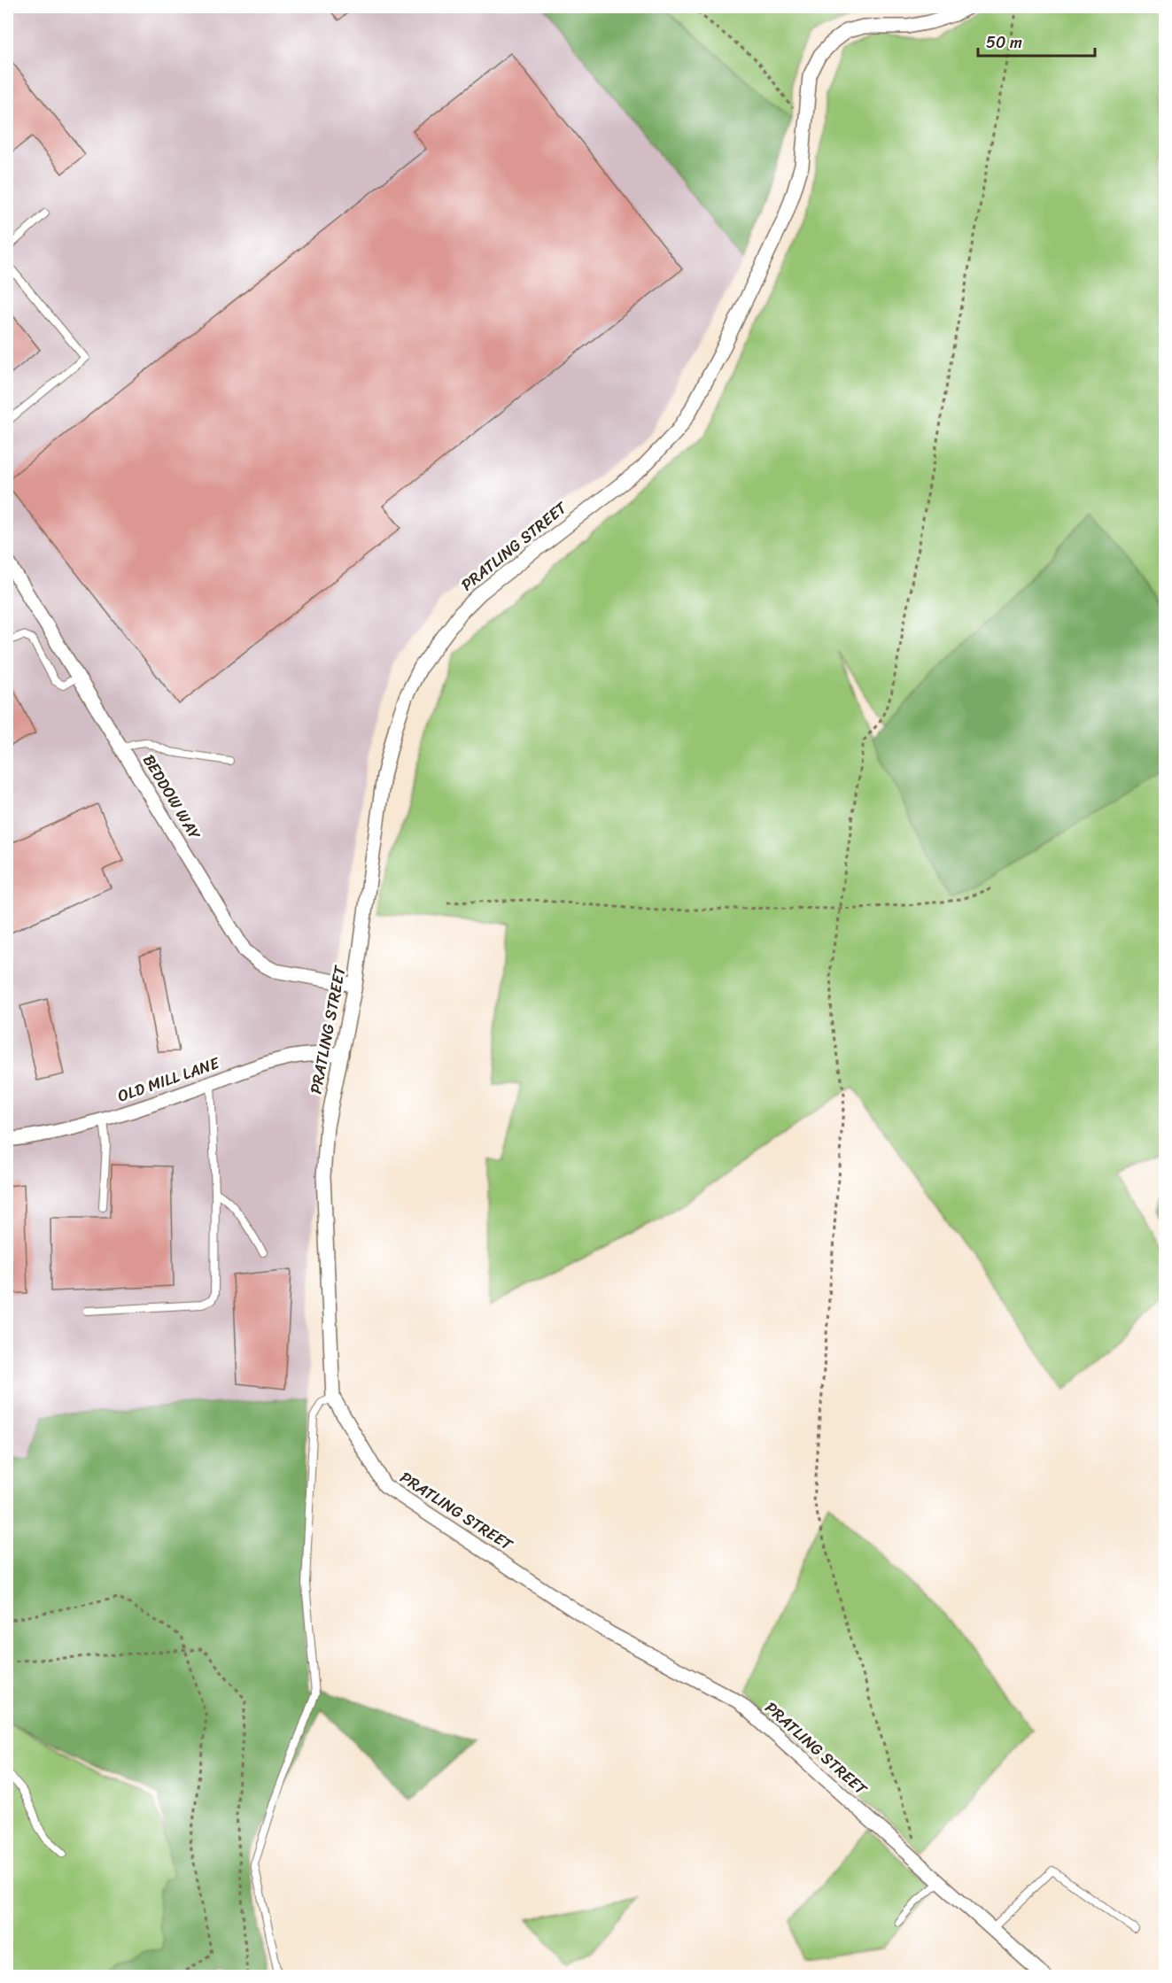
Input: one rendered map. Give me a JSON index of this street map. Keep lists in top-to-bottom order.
{
  "streets": {
    "street": ["PRATLING STREET", "BEDDOW WAY", "OLD MILL LANE"]
  },
  "crossings": [
    ["PRATLING STREET", "BEDDOW WAY"],
    ["PRATLING STREET", "OLD MILL LANE"]
  ],
  "scale_bar": "50 m"
}
